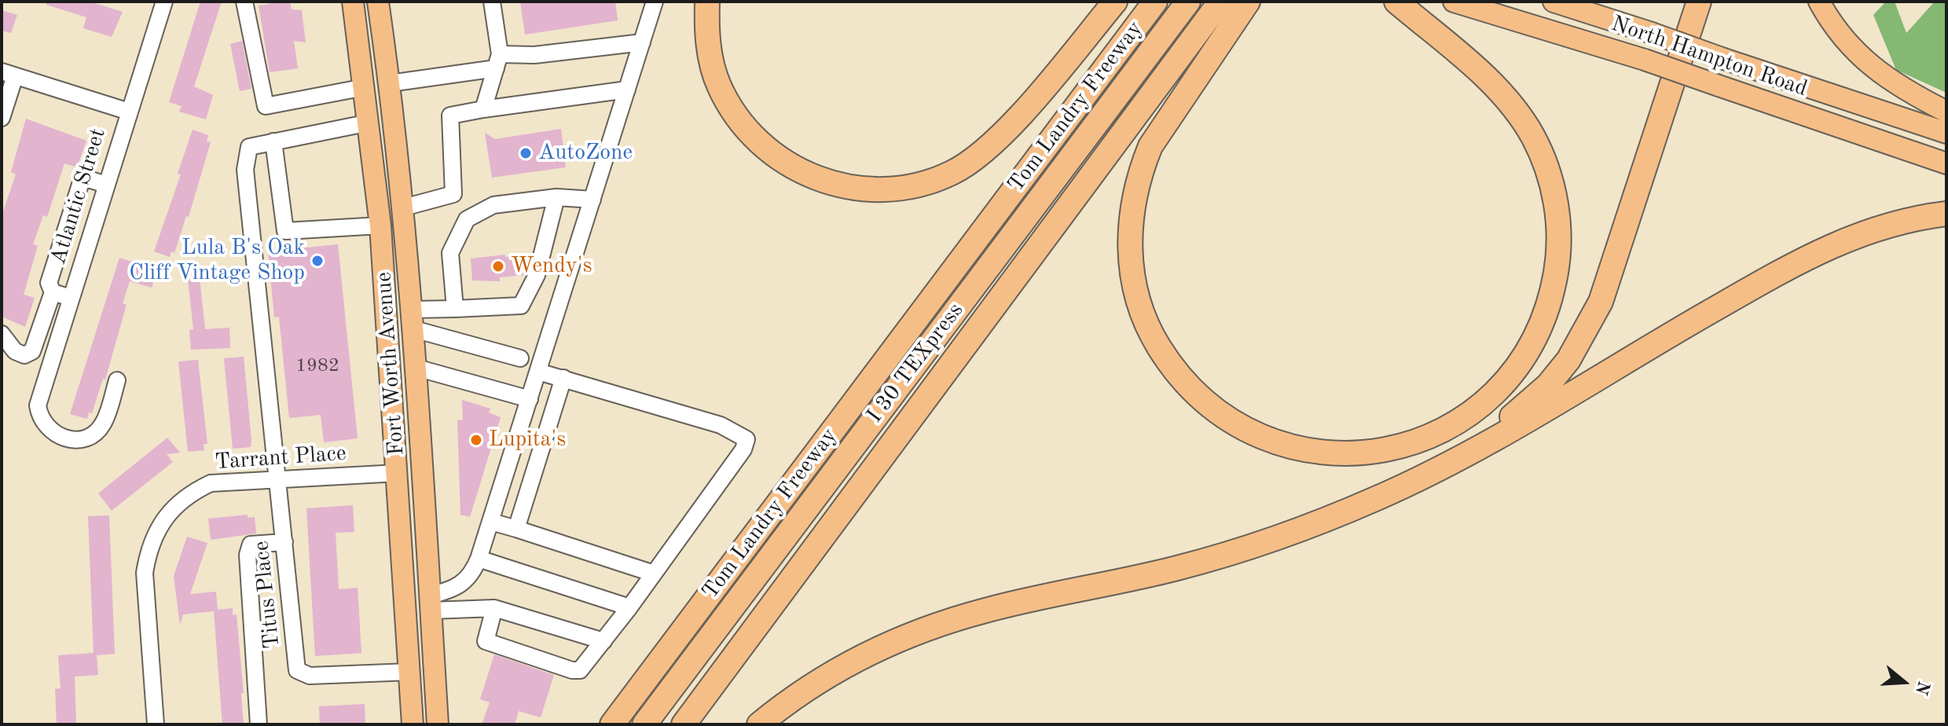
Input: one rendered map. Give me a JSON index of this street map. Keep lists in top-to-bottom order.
{
  "streets": {
    "highway": ["Tom Landry Freeway", "I 30 TEXpress"],
    "main road": ["North Hampton Road", "Fort Worth Avenue"],
    "street": ["Atlantic Street", "Tarrant Place", "Titus Place"]
  },
  "crossings": [
    ["Fort Worth Avenue", "Tarrant Place"],
    ["Fort Worth Avenue", "Titus Place"],
    ["Tarrant Place", "Titus Place"]
  ],
  "places": [
    "AutoZone",
    "Lula B's Oak Cliff Vintage Shop",
    "Wendy's",
    "Lupita's"
  ],
  "house_numbers": ["1982"],
  "north": "right"
}
